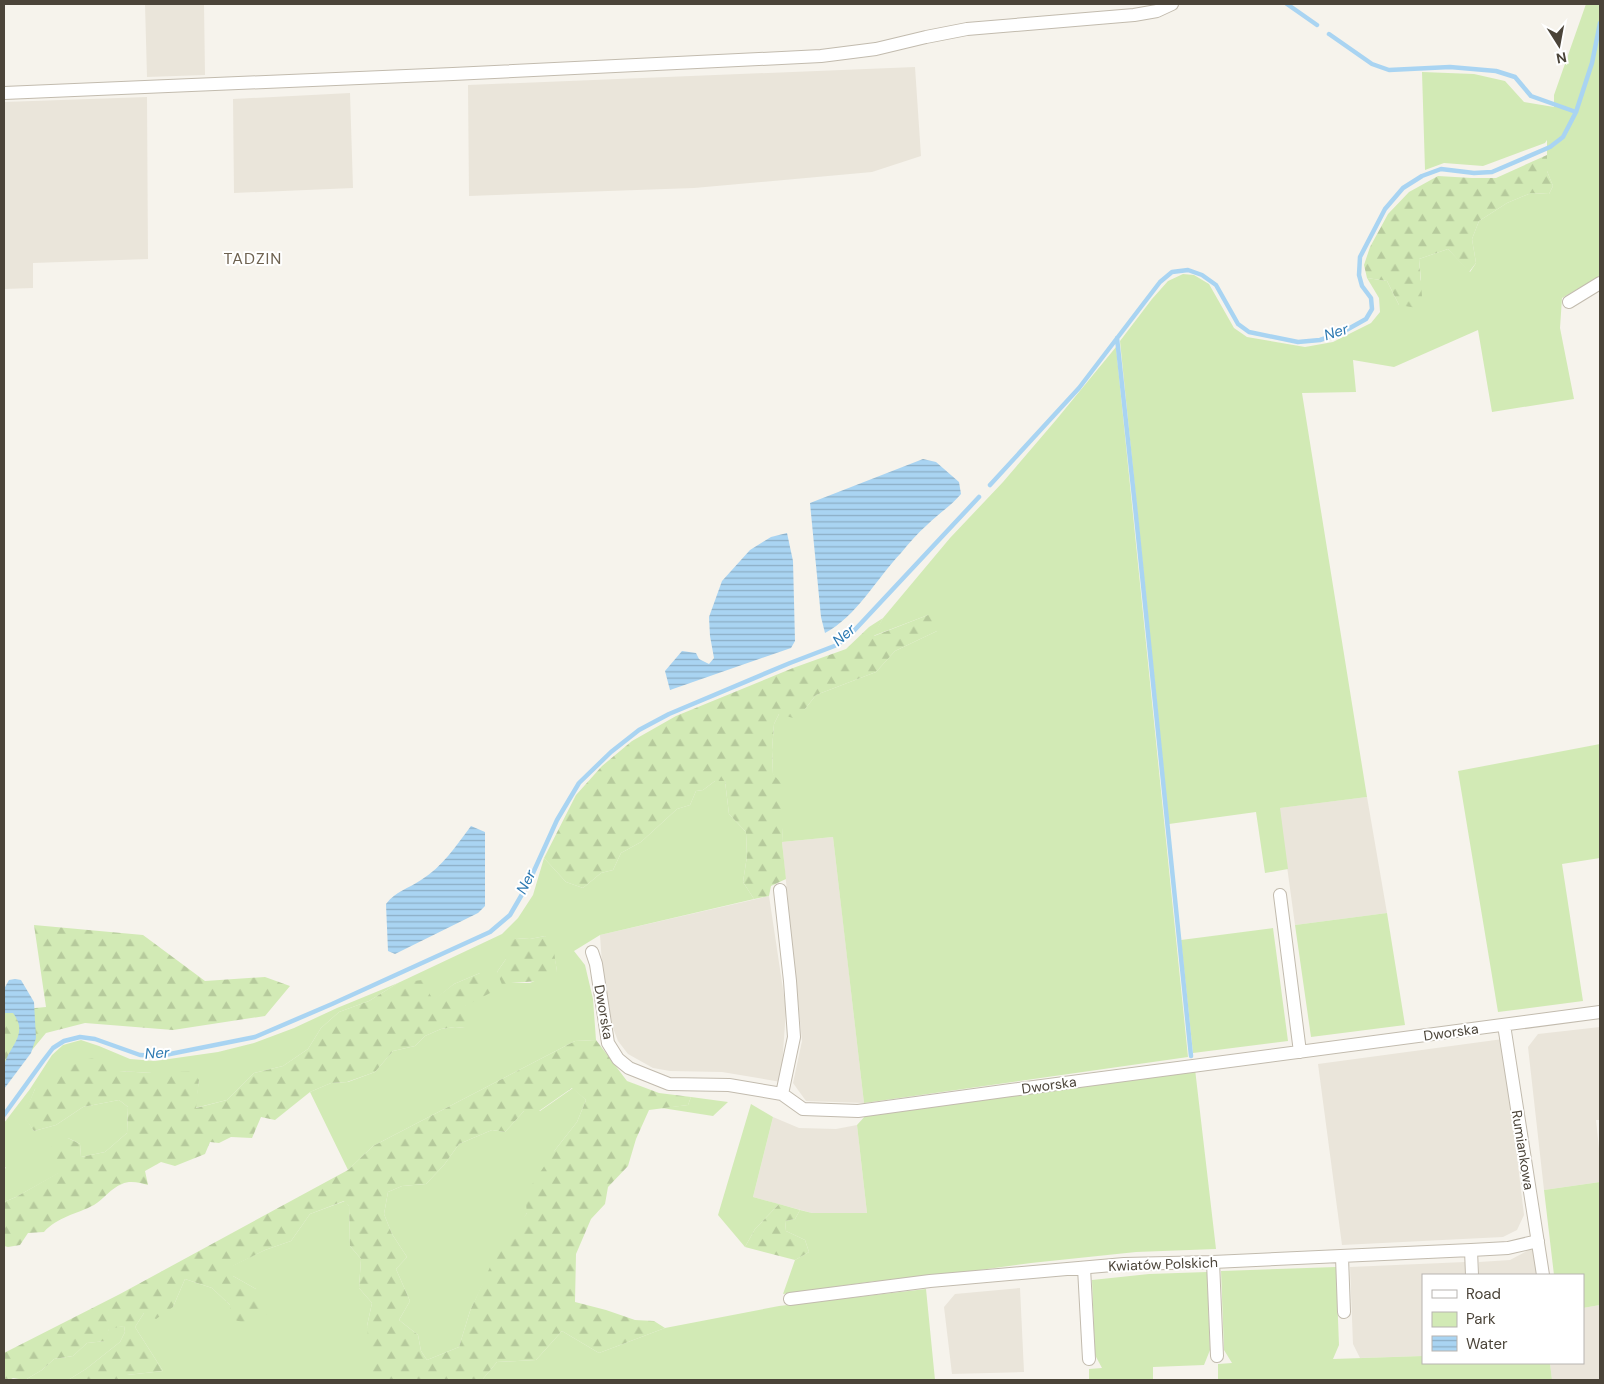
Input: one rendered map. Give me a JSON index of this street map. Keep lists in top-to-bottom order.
{
  "streets": {
    "street": ["Dworska", "Rumiankowa", "Kwiatów Polskich"]
  },
  "crossings": [
    ["Dworska", "Rumiankowa"],
    ["Rumiankowa", "Kwiatów Polskich"]
  ],
  "districts": ["TADZIN"],
  "water": ["Ner"],
  "legend": ["Road", "Park", "Water"],
  "north": "bottom"
}
